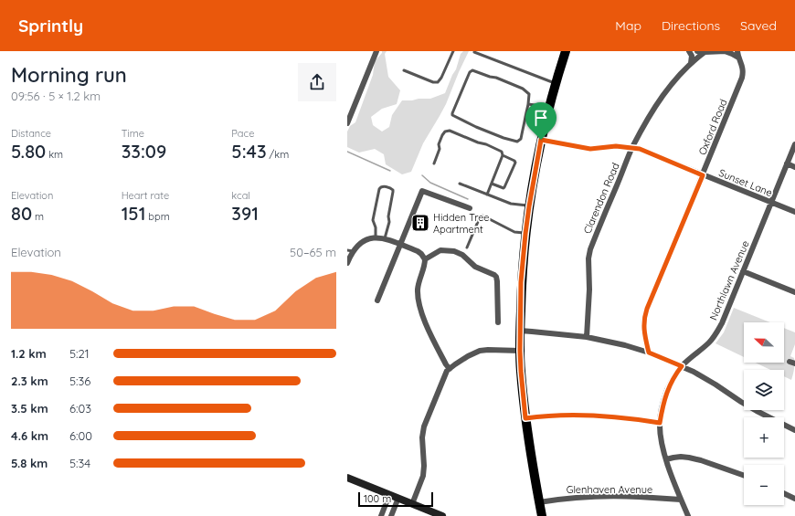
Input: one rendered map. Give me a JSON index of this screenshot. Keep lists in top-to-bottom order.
{
  "streets": {
    "street": [
      "Oxford Road",
      "Sunset Lane",
      "Clarendon Road",
      "Northlawn Avenue",
      "Glenhaven Avenue"
    ]
  },
  "crossings": [
    ["Oxford Road", "Sunset Lane"],
    ["Sunset Lane", "Clarendon Road"],
    ["Sunset Lane", "Northlawn Avenue"],
    ["Northlawn Avenue", "Glenhaven Avenue"]
  ],
  "places": {
    "building": ["Hidden Tree Apartment"]
  },
  "scale_bar": "100 m",
  "north": "left",
  "page": {
    "header": "Sprintly",
    "nav": ["Map", "Directions", "Saved"],
    "heading": ["Morning run", "09:56 · 5 × 1.2 km"],
    "stats": [
      ["Distance", "5.80 km"],
      ["Time", "33:09"],
      ["Pace", "5:43 /km"],
      ["Elevation", "80 m"],
      ["Heart rate", "151 bpm"],
      ["kcal", "391"]
    ],
    "chart": ["Elevation", "50–65 m"],
    "map_buttons": ["+", "−"],
    "list": [
      {
        "name": "1.2 km",
        "note": "5:21"
      },
      {
        "name": "2.3 km",
        "note": "5:36"
      },
      {
        "name": "3.5 km",
        "note": "6:03"
      },
      {
        "name": "4.6 km",
        "note": "6:00"
      },
      {
        "name": "5.8 km",
        "note": "5:34"
      }
    ],
    "scale": "100 m"
  }
}
